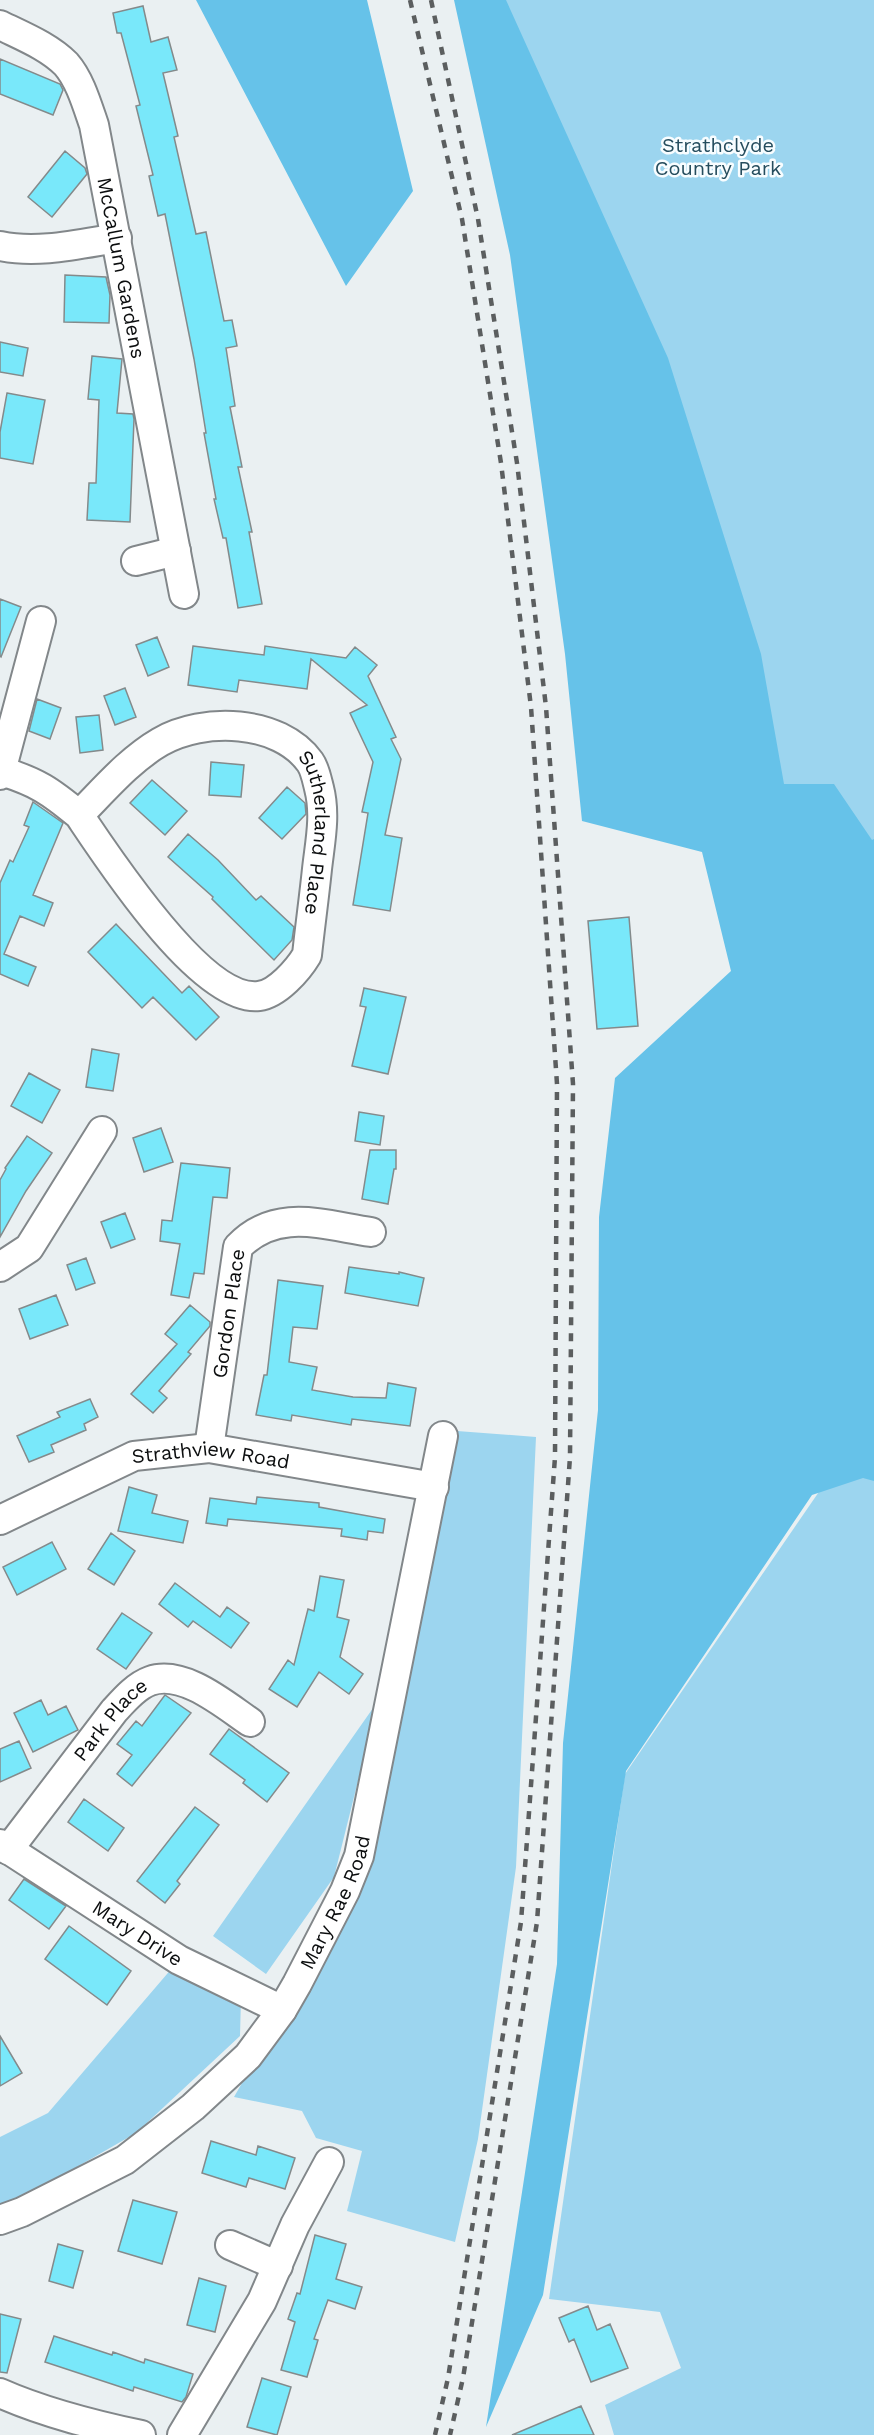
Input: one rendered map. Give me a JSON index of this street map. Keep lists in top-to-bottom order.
{
  "streets": {
    "street": [
      "McCallum Gardens",
      "Sutherland Place",
      "Gordon Place",
      "Strathview Road",
      "Park Place",
      "Mary Rae Road",
      "Mary Drive"
    ]
  },
  "crossings": [
    ["Gordon Place", "Strathview Road"],
    ["Strathview Road", "Mary Rae Road"],
    ["Park Place", "Mary Drive"],
    ["Mary Rae Road", "Mary Drive"]
  ],
  "parks": ["Strathclyde Country Park"]
}
